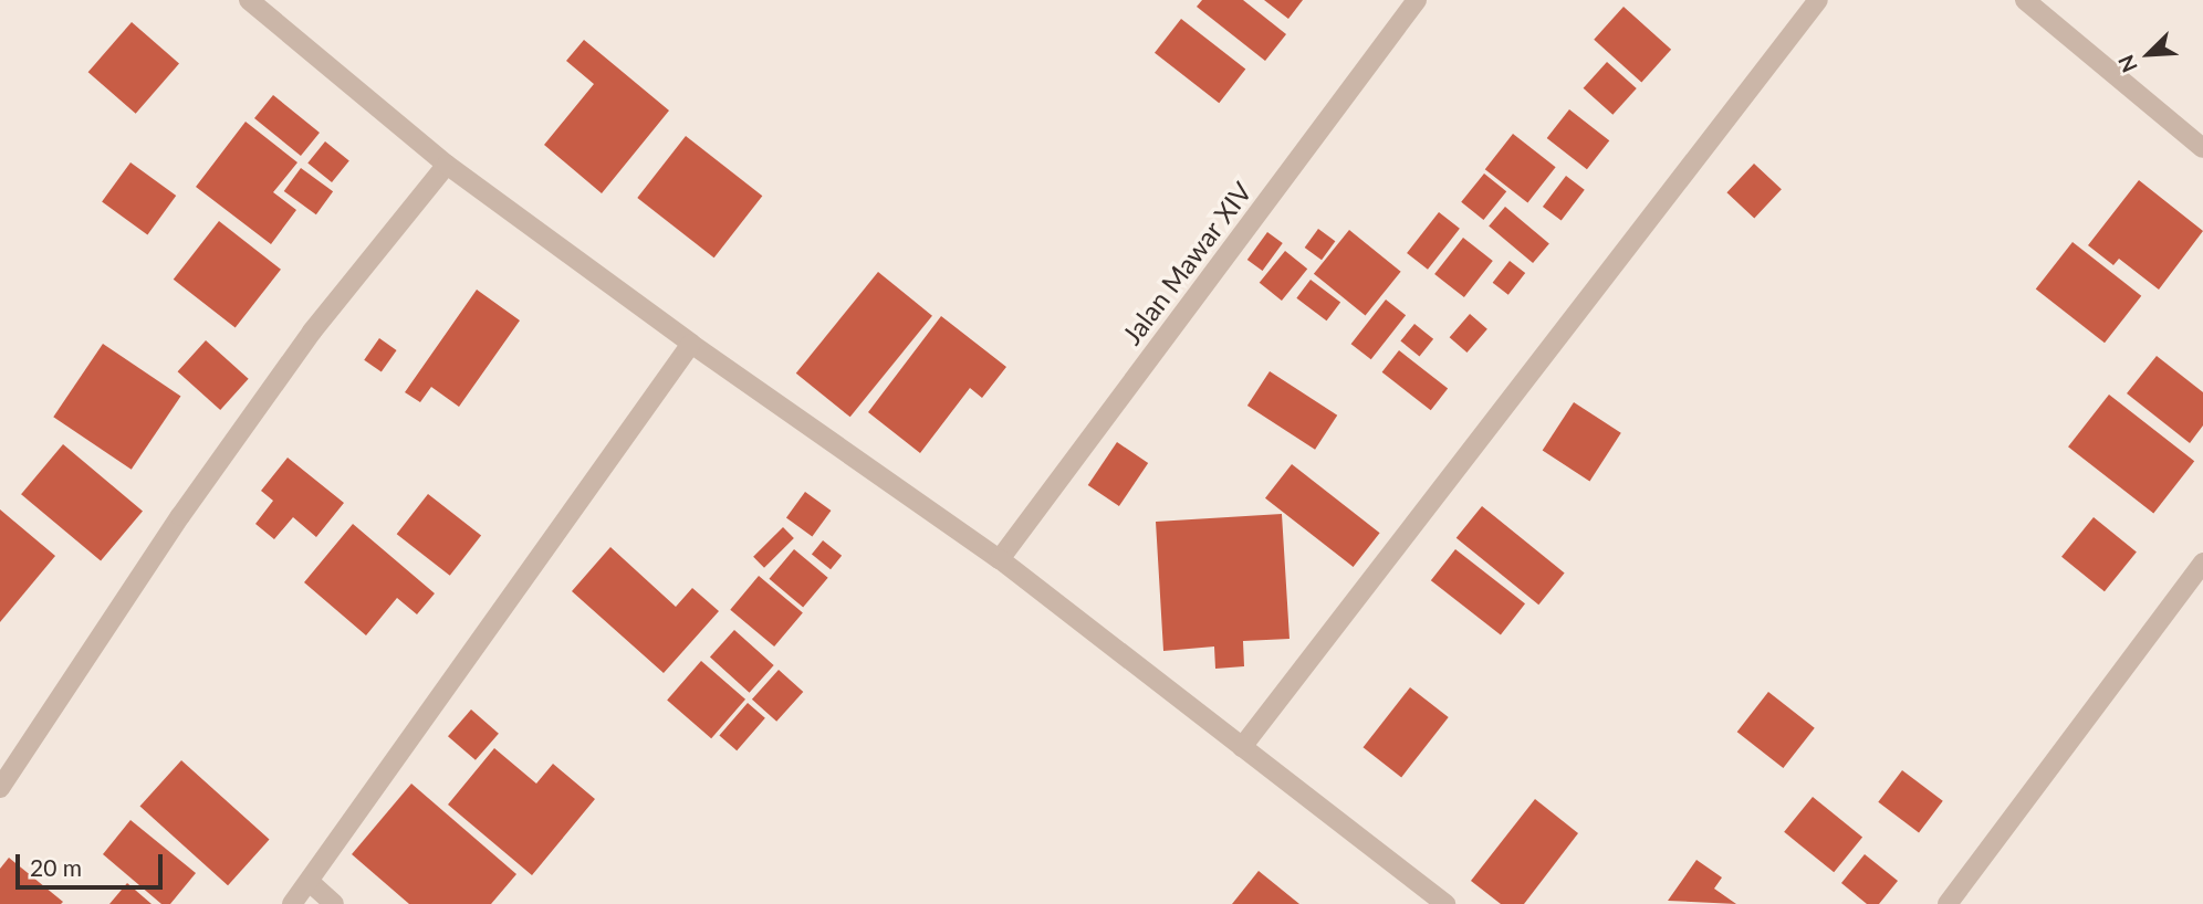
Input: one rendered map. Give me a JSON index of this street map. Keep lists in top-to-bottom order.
{
  "streets": {
    "street": ["Jalan Mawar XIV"]
  },
  "scale_bar": "20 m",
  "north": "bottom left"
}
